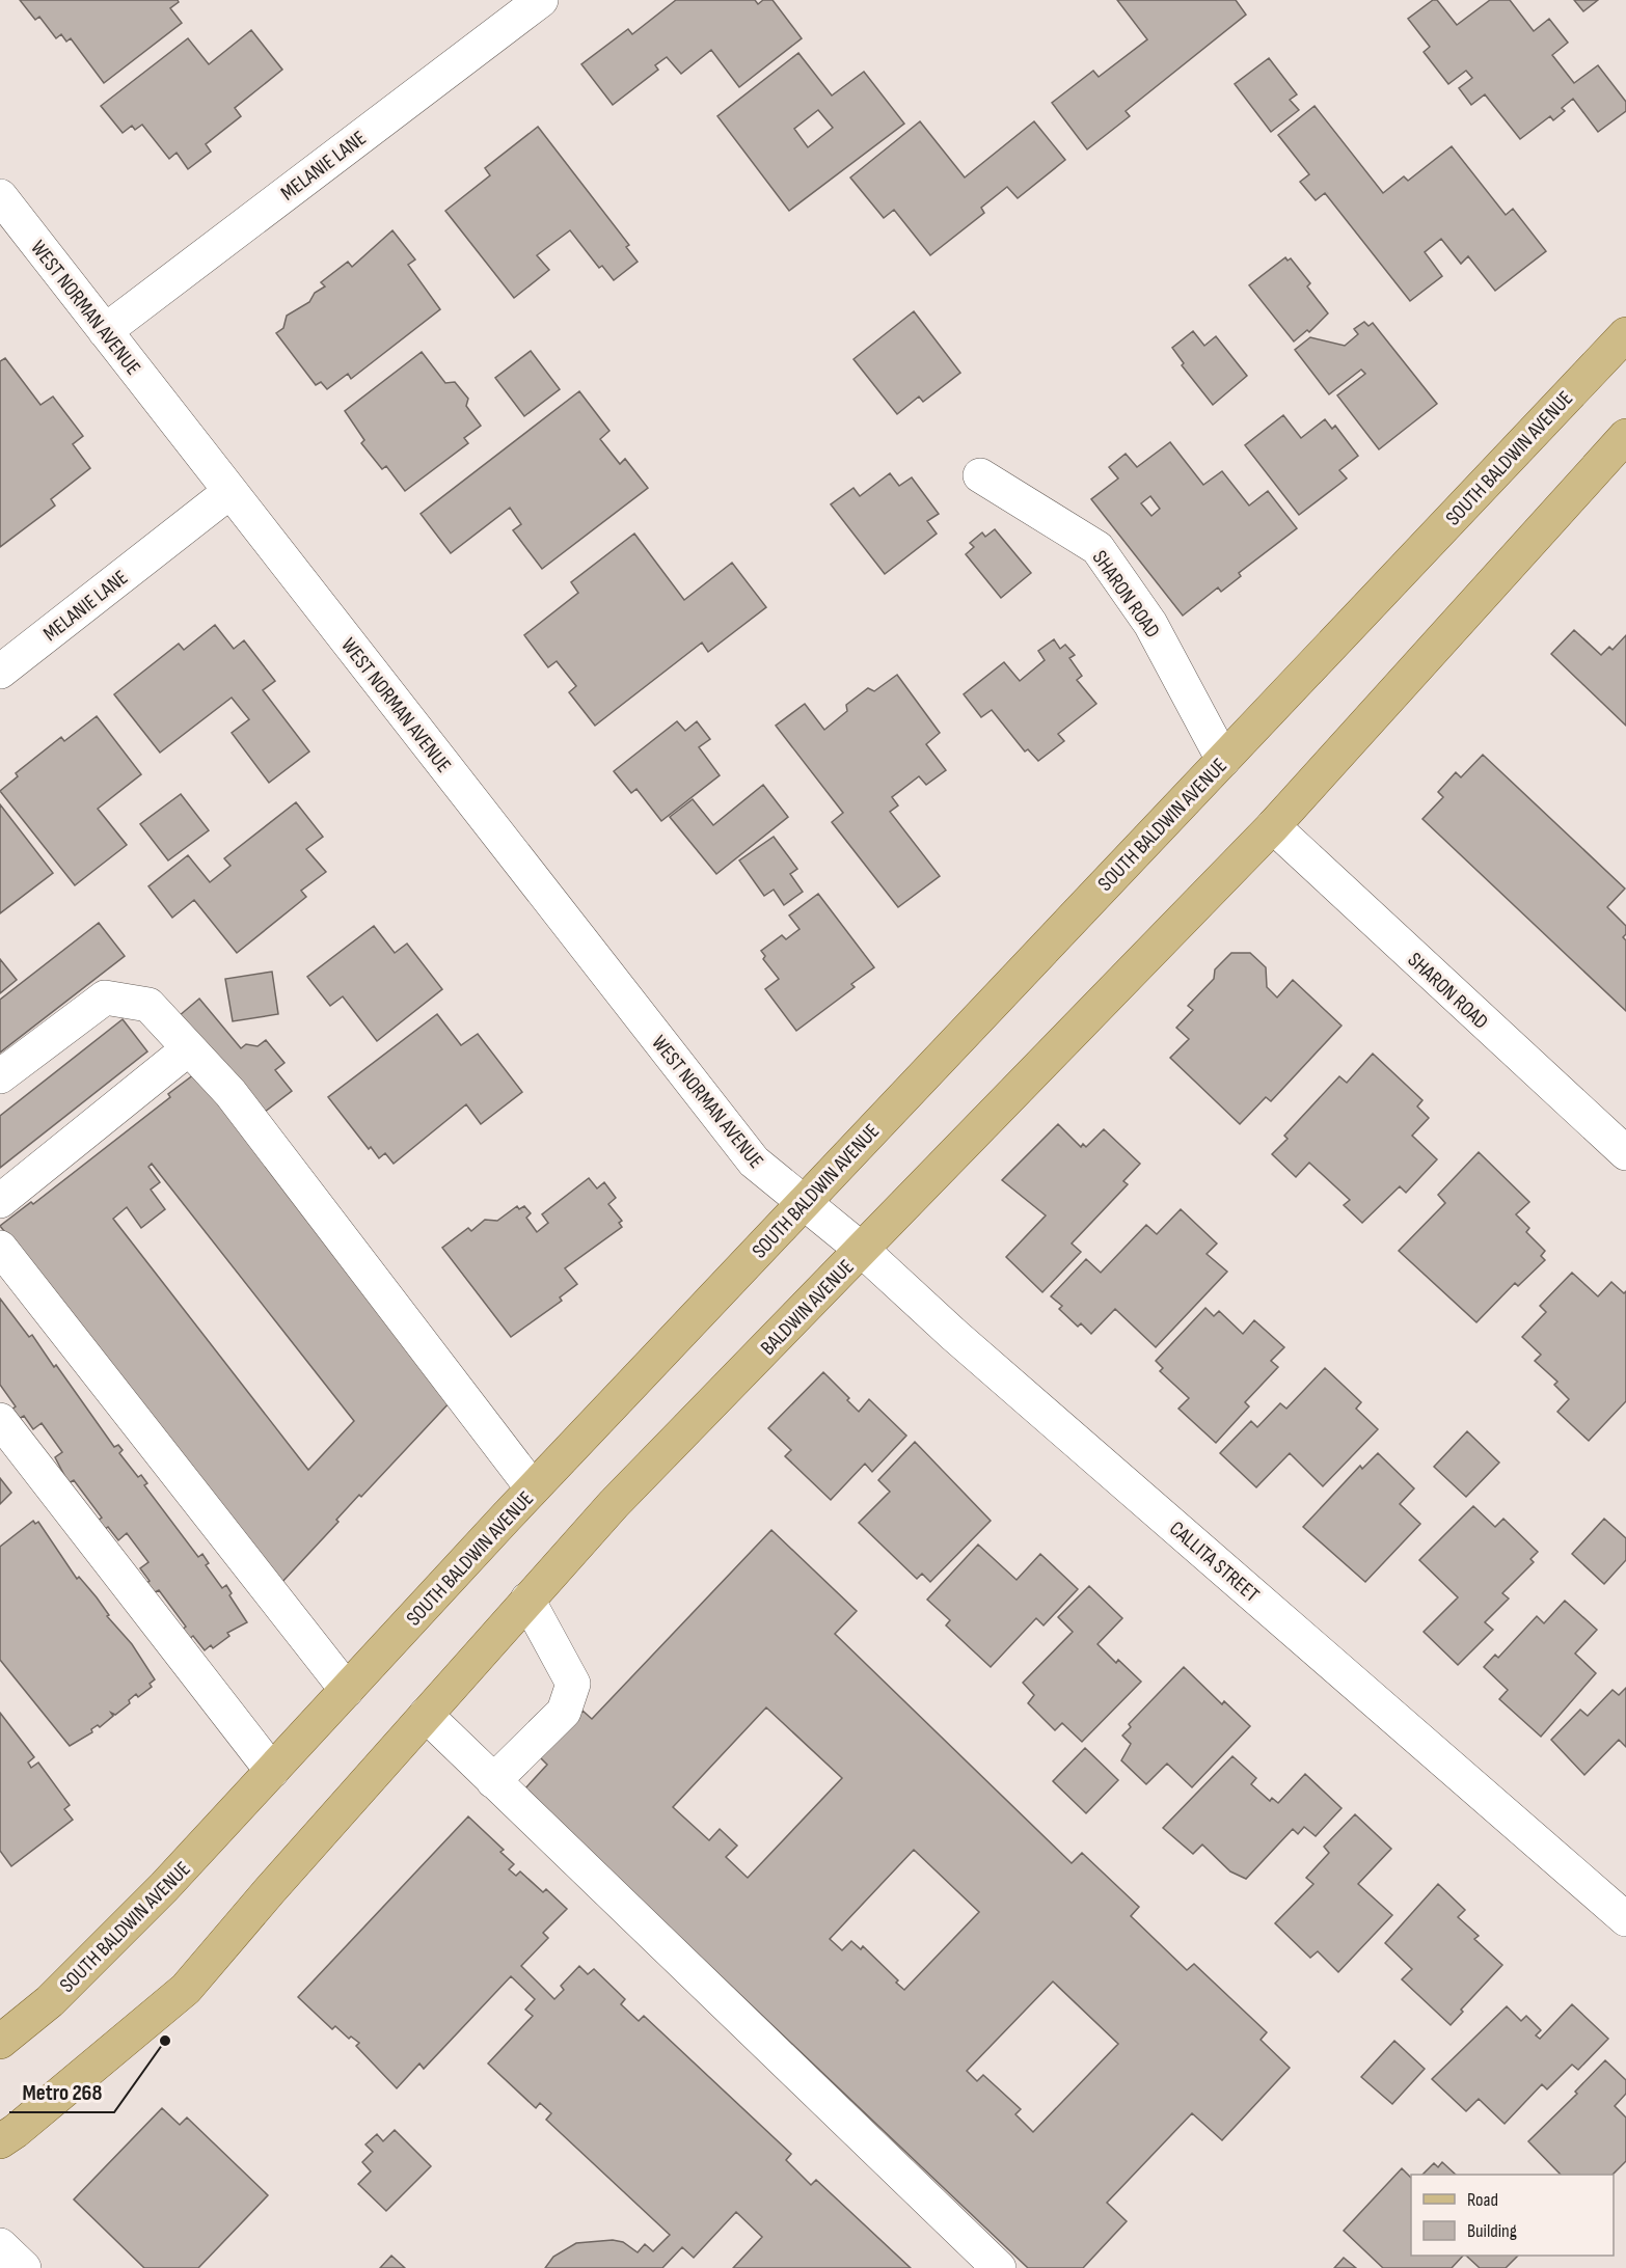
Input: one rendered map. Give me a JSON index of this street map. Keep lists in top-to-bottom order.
{
  "streets": {
    "main road": ["SOUTH BALDWIN AVENUE", "BALDWIN AVENUE"],
    "street": [
      "MELANIE LANE",
      "WEST NORMAN AVENUE",
      "SHARON ROAD",
      "CALLITA STREET"
    ]
  },
  "crossings": [
    ["MELANIE LANE", "WEST NORMAN AVENUE"],
    ["WEST NORMAN AVENUE", "SOUTH BALDWIN AVENUE"],
    ["WEST NORMAN AVENUE", "CALLITA STREET"],
    ["SOUTH BALDWIN AVENUE", "SHARON ROAD"],
    ["SOUTH BALDWIN AVENUE", "CALLITA STREET"],
    ["BALDWIN AVENUE", "CALLITA STREET"]
  ],
  "places": ["Metro 268"],
  "legend": ["Road", "Building"]
}
